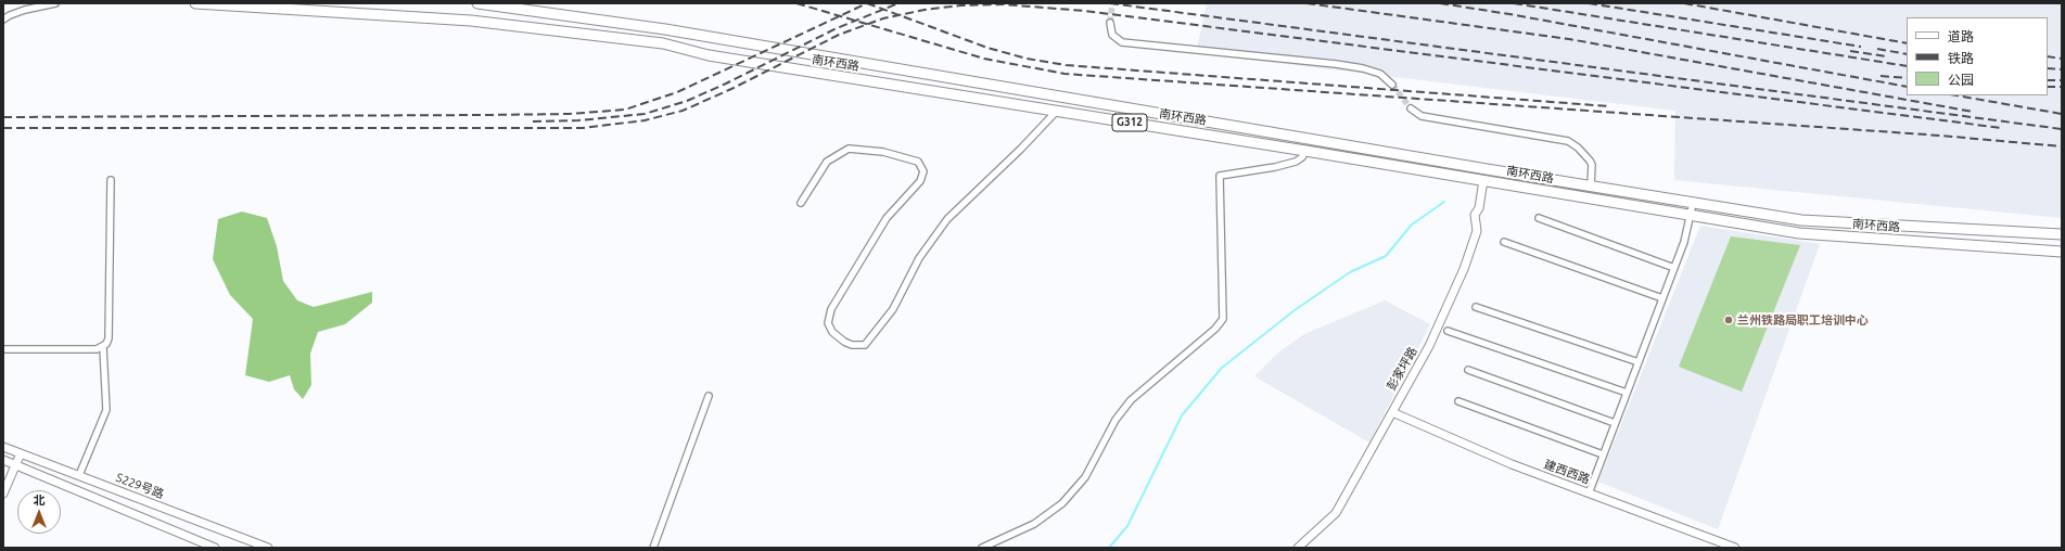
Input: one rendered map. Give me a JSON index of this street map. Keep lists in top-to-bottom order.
{
  "streets": {
    "highway": ["南环西路", "G312"],
    "street": ["彭家坪路", "建西西路", "S229号路"]
  },
  "crossings": [
    ["南环西路", "彭家坪路"],
    ["彭家坪路", "建西西路"]
  ],
  "places": ["兰州铁路局职工培训中心"],
  "legend": ["道路", "铁路", "公园"],
  "north": "top"
}
